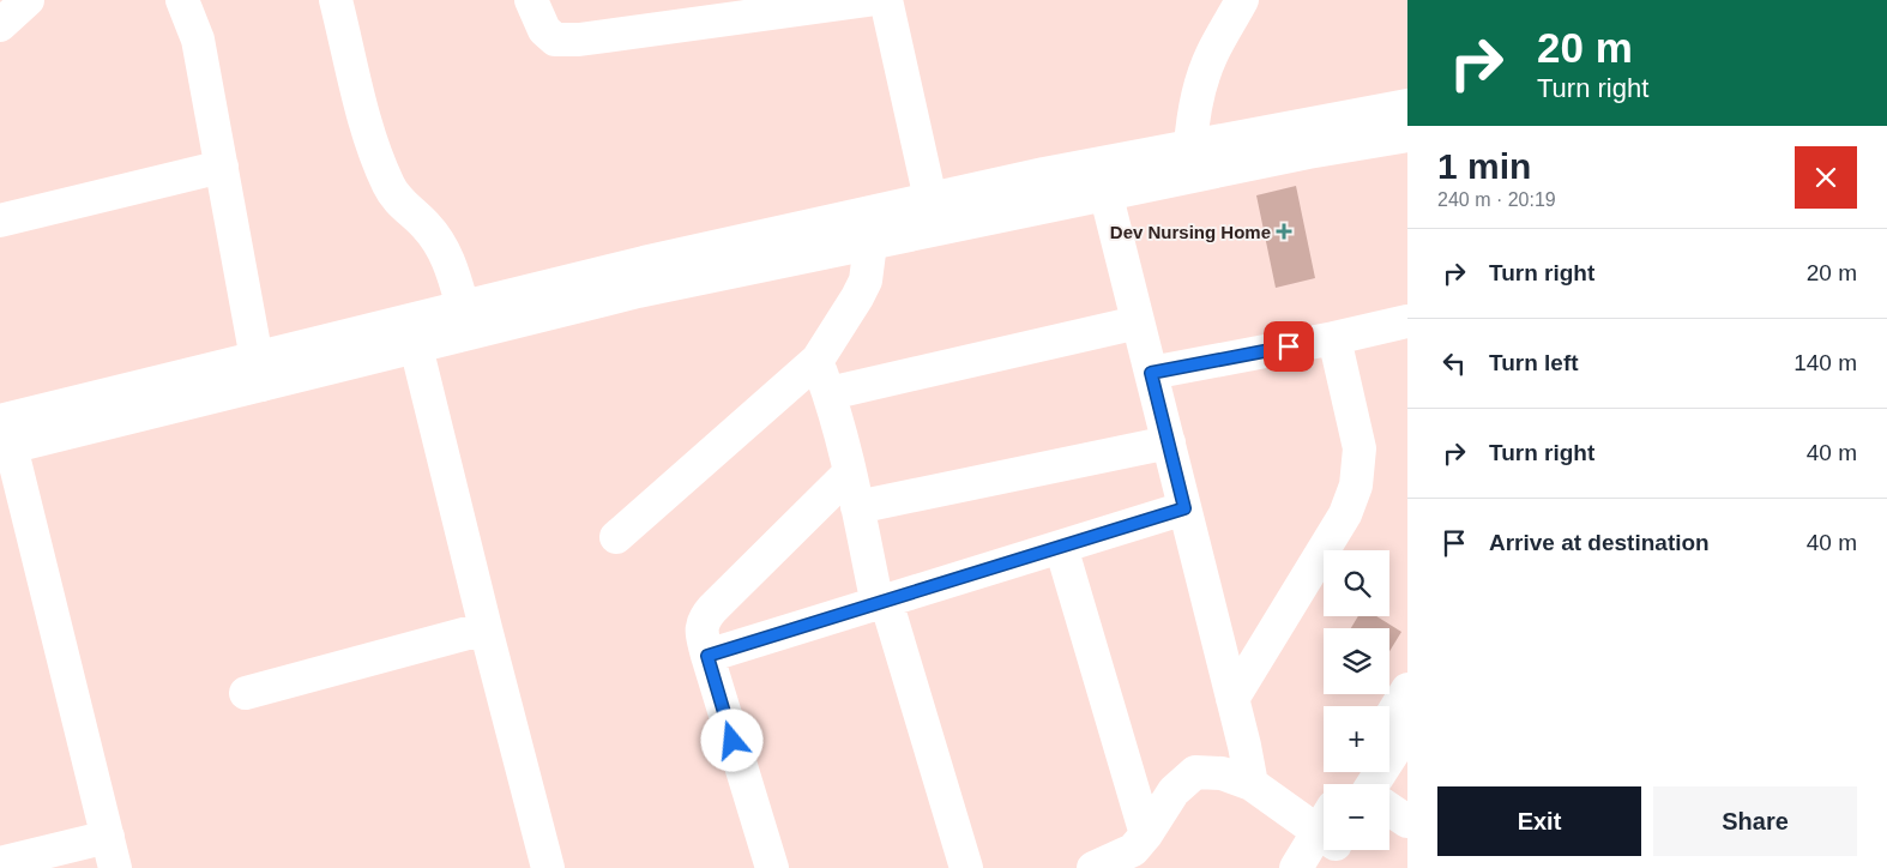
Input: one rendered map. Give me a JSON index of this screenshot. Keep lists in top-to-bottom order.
{
  "places": {
    "health": ["Dev Nursing Home"]
  },
  "page": {
    "turn": ["20 m", "Turn right"],
    "heading": ["1 min", "240 m · 20:19"],
    "list": [
      {
        "name": "Turn right",
        "value": "20 m"
      },
      {
        "name": "Turn left",
        "value": "140 m"
      },
      {
        "name": "Turn right",
        "value": "40 m"
      },
      {
        "name": "Arrive at destination",
        "value": "40 m"
      }
    ],
    "map_buttons": ["+", "−"],
    "buttons": ["Exit", "Share"]
  }
}
